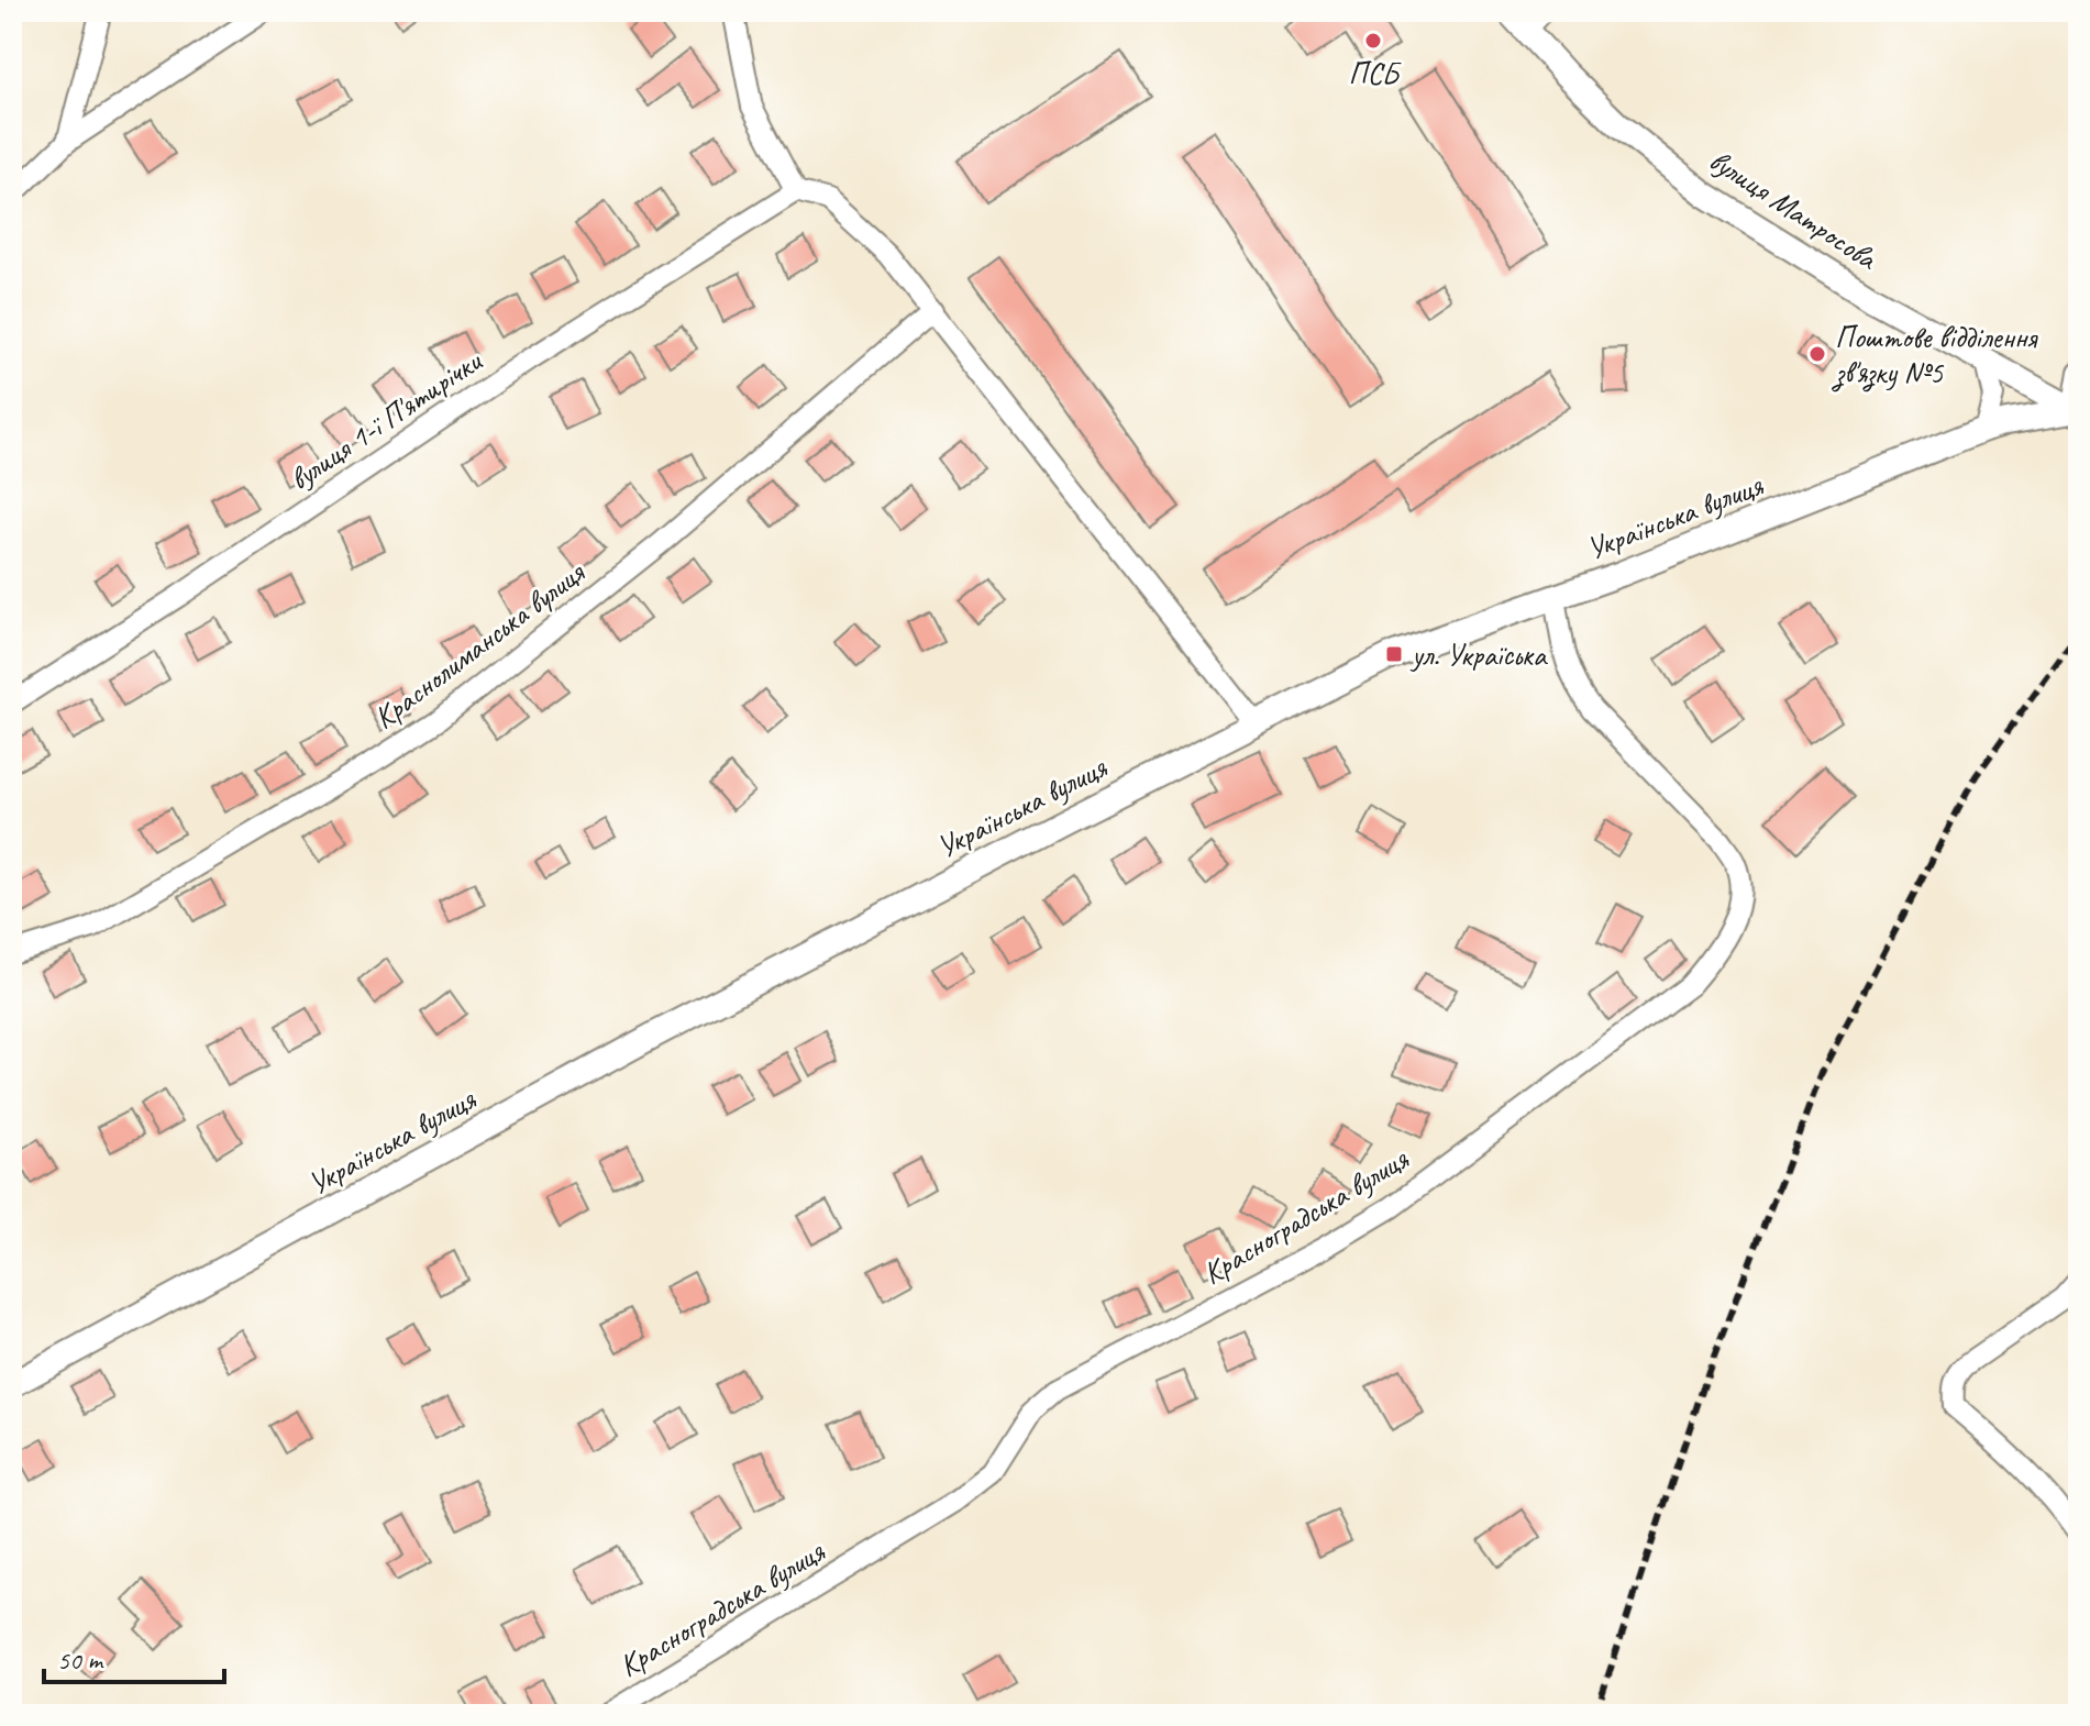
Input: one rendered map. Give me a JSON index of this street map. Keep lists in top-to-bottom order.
{
  "streets": {
    "street": [
      "вулиця Матросова",
      "вулиця 1-ї П'ятирічки",
      "Українська вулиця",
      "Краснолиманська вулиця",
      "Красноградська вулиця"
    ]
  },
  "crossings": [
    ["вулиця Матросова", "Українська вулиця"],
    ["Українська вулиця", "Красноградська вулиця"]
  ],
  "places": {
    "other": ["ПСБ", "Поштове відділення зв'язку №5"],
    "transit": ["ул. Україська"]
  },
  "scale_bar": "50 m"
}
